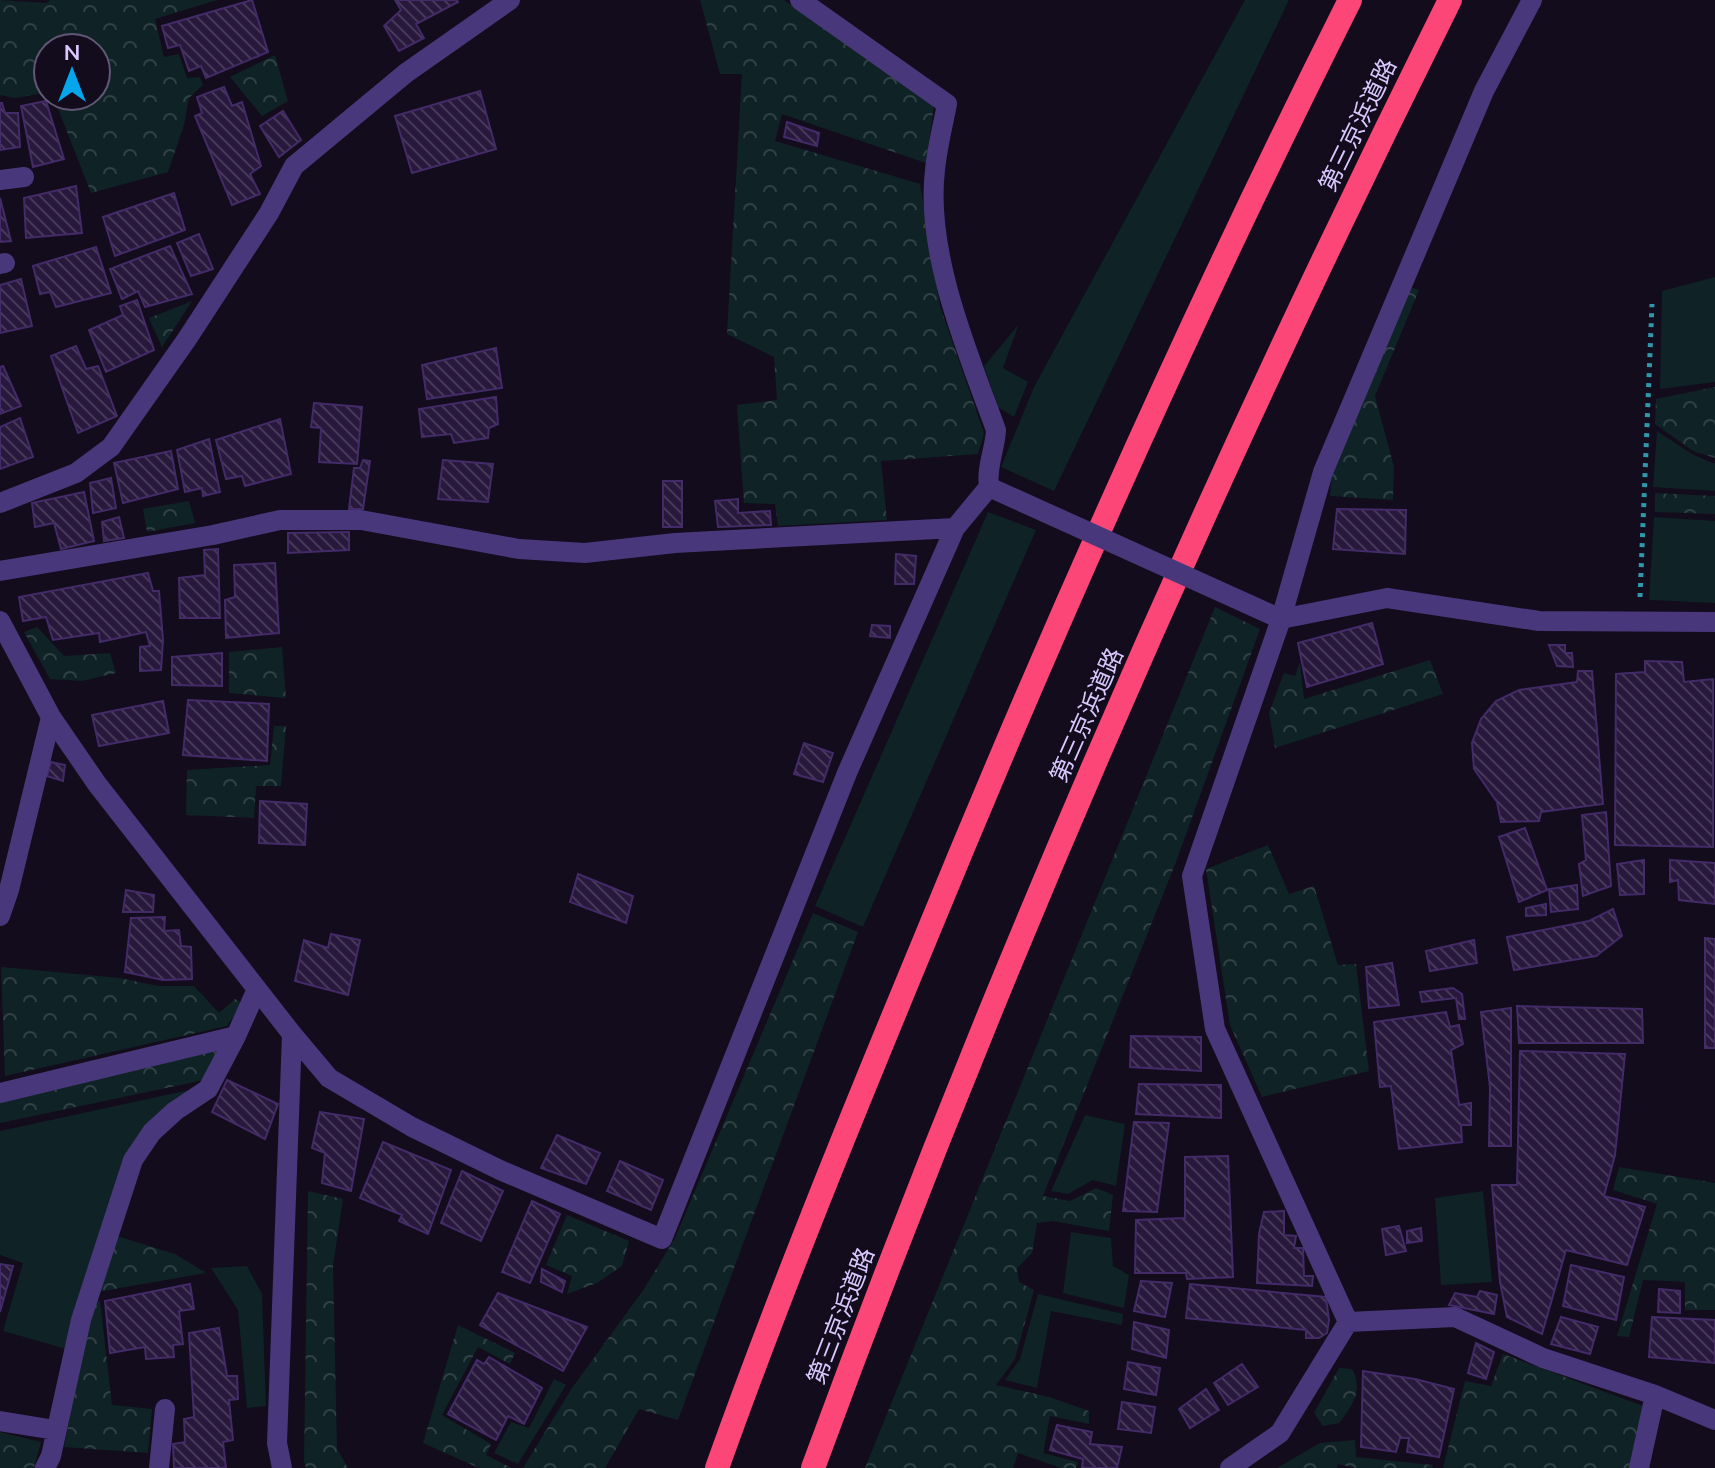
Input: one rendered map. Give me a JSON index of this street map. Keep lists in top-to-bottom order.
{
  "streets": {
    "highway": ["第三京浜道路"]
  },
  "north": "top"
}
